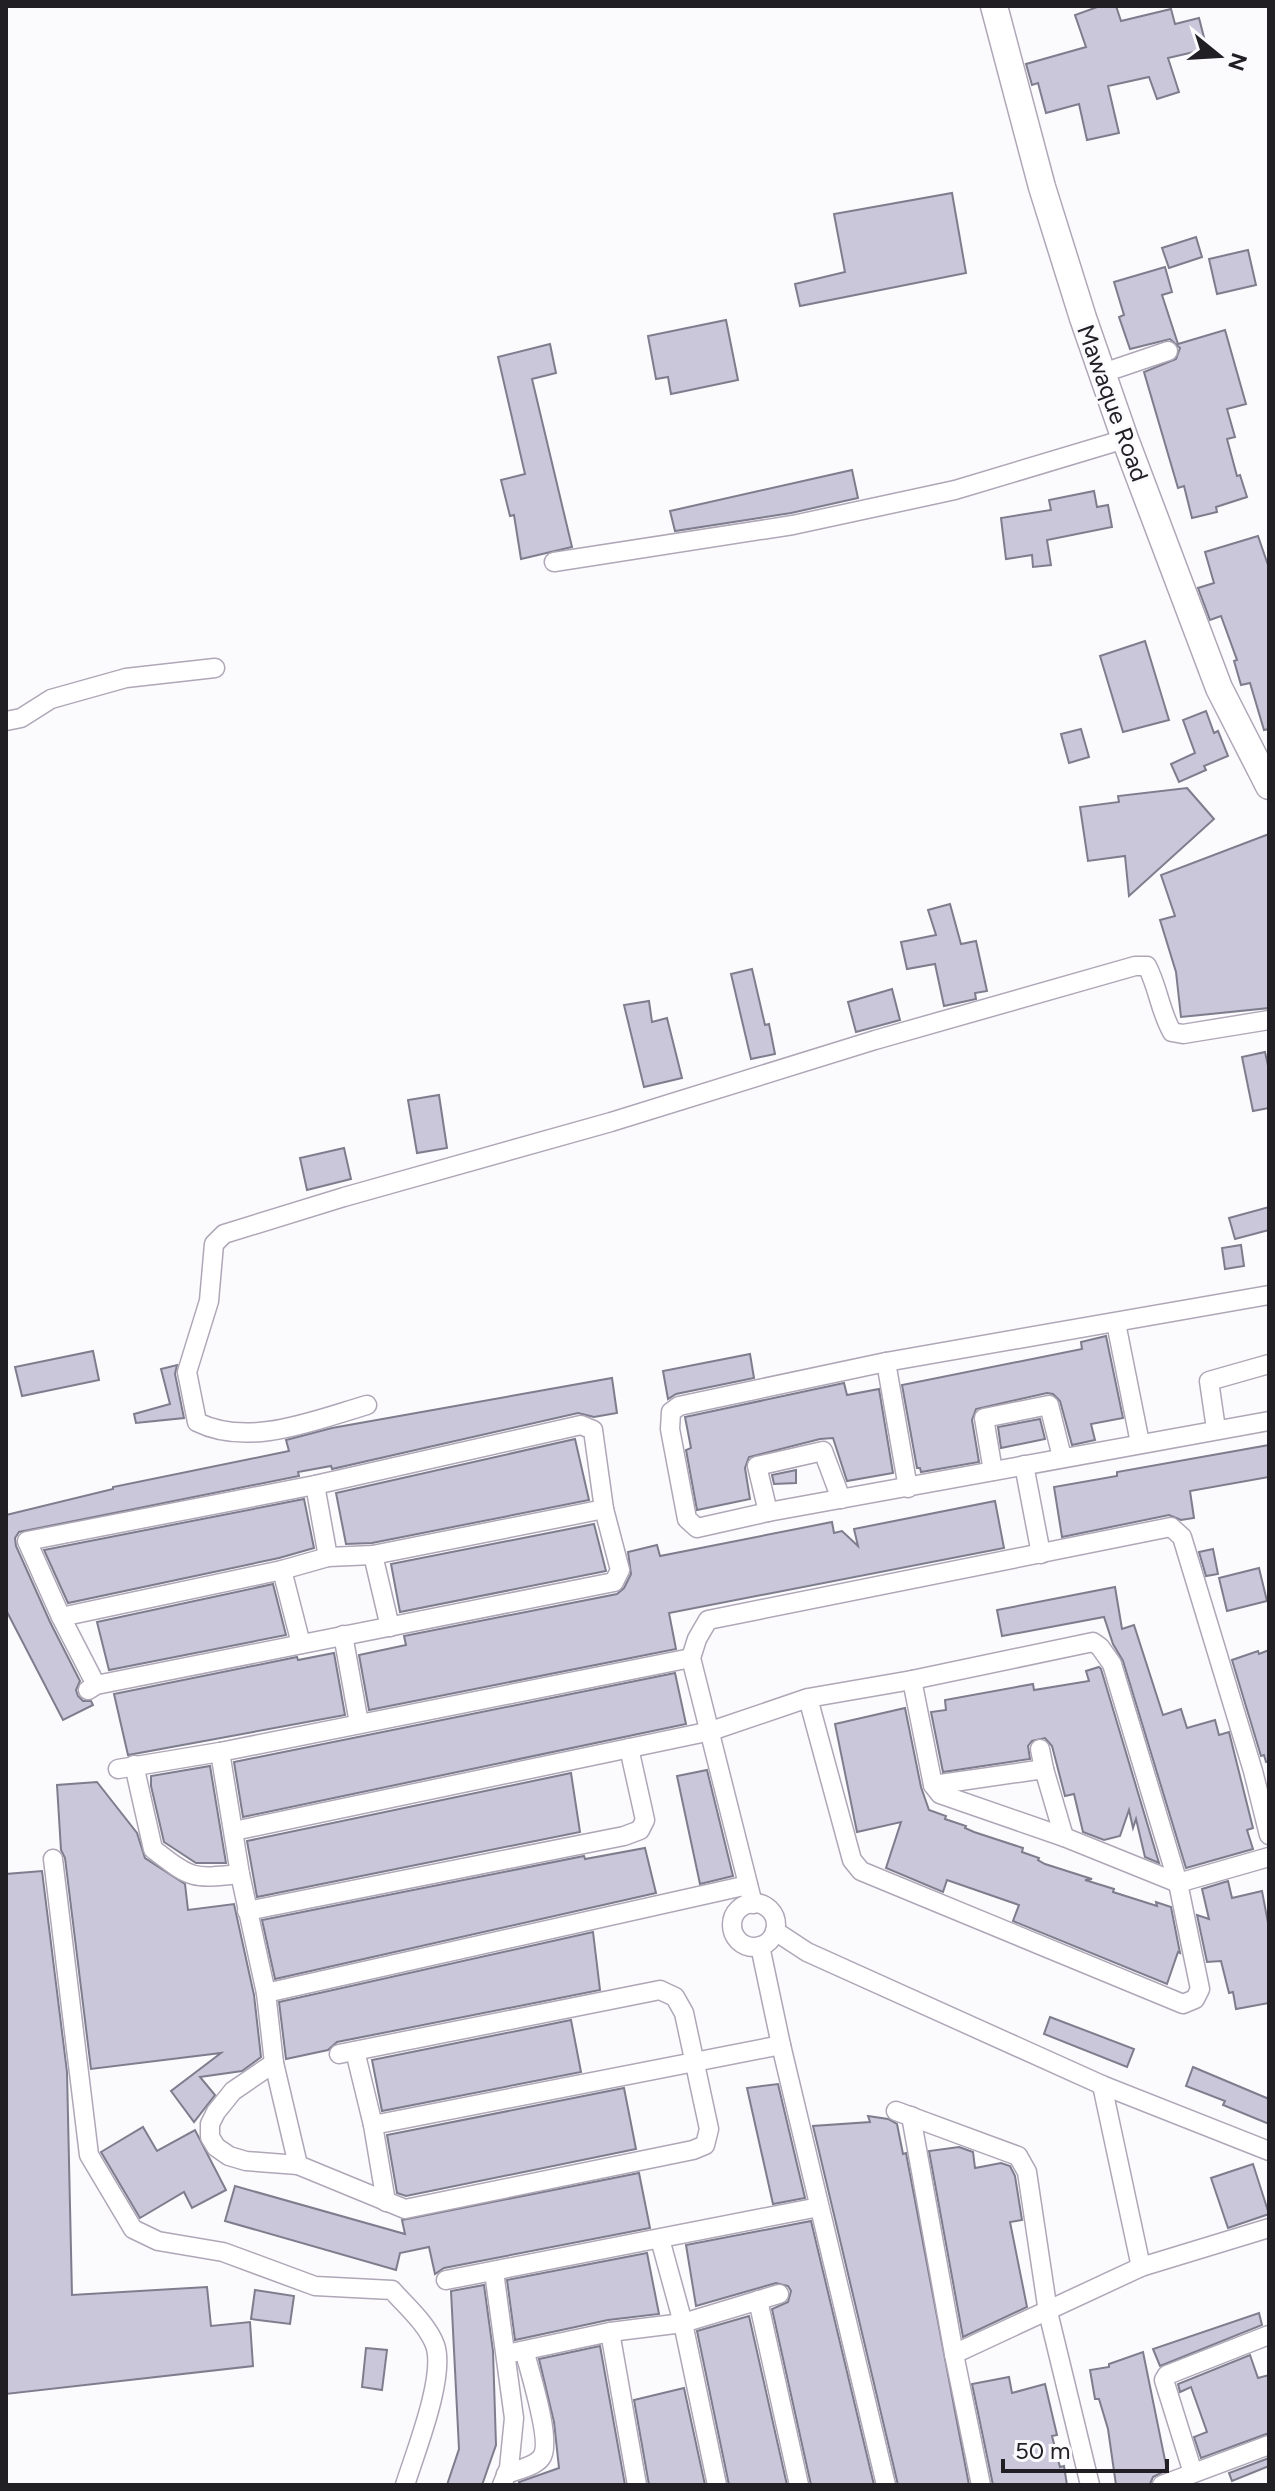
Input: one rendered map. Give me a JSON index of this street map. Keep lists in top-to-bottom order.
{
  "streets": {
    "main road": ["Mawaque Road"]
  },
  "scale_bar": "50 m",
  "north": "right"
}
